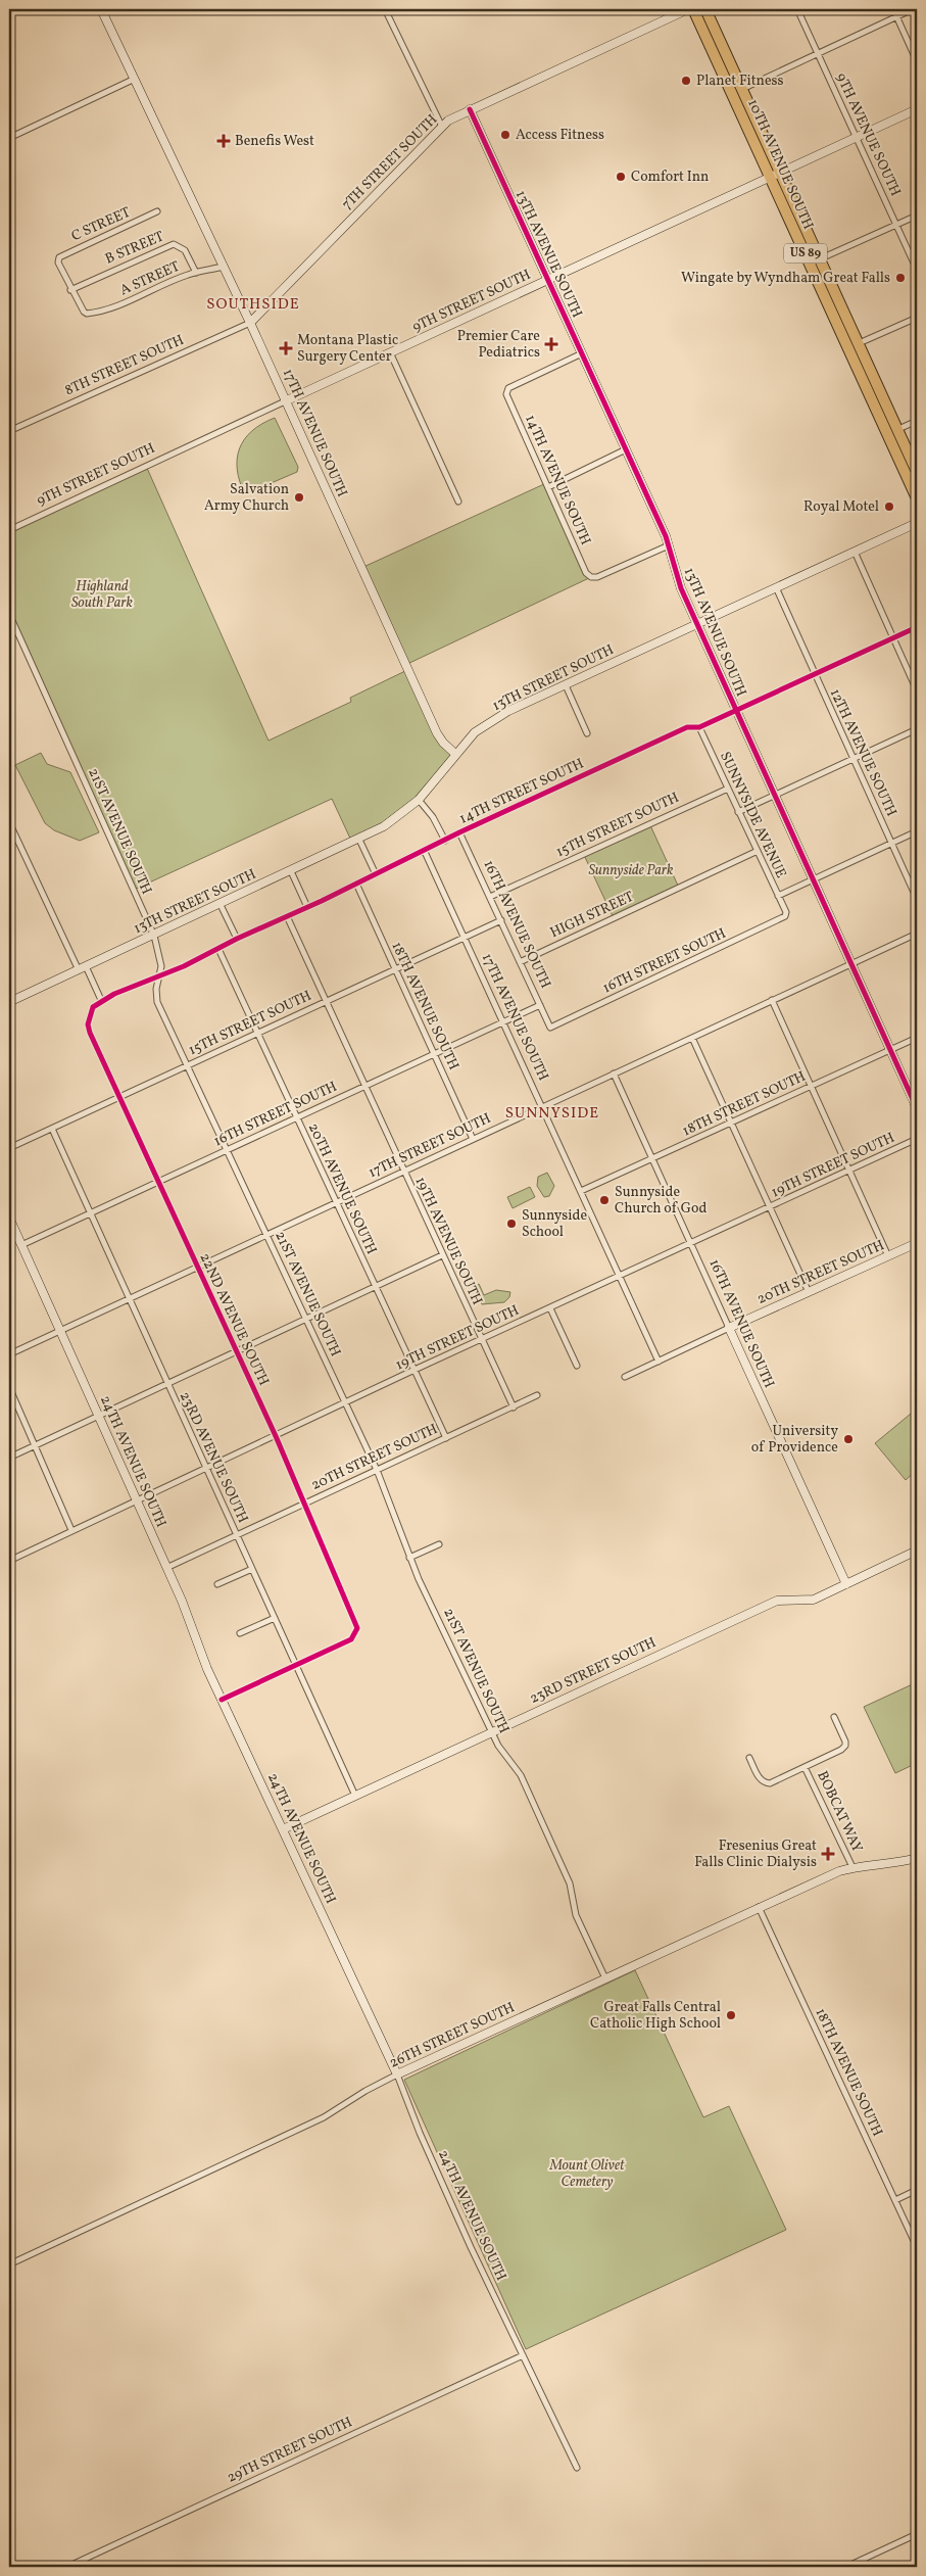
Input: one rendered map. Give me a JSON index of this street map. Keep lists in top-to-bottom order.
{
  "streets": {
    "highway": ["10TH AVENUE SOUTH", "US 89"],
    "street": [
      "9TH AVENUE SOUTH",
      "7TH STREET SOUTH",
      "C STREET",
      "B STREET",
      "13TH AVENUE SOUTH",
      "A STREET",
      "9TH STREET SOUTH",
      "8TH STREET SOUTH",
      "17TH AVENUE SOUTH",
      "14TH AVENUE SOUTH",
      "13TH STREET SOUTH",
      "12TH AVENUE SOUTH",
      "14TH STREET SOUTH",
      "SUNNYSIDE AVENUE",
      "15TH STREET SOUTH",
      "21ST AVENUE SOUTH",
      "HIGH STREET",
      "16TH AVENUE SOUTH",
      "16TH STREET SOUTH",
      "18TH AVENUE SOUTH",
      "18TH STREET SOUTH",
      "17TH STREET SOUTH",
      "19TH STREET SOUTH",
      "20TH AVENUE SOUTH",
      "19TH AVENUE SOUTH",
      "20TH STREET SOUTH",
      "22ND AVENUE SOUTH",
      "23RD AVENUE SOUTH",
      "24TH AVENUE SOUTH",
      "23RD STREET SOUTH",
      "BOBCAT WAY",
      "26TH STREET SOUTH",
      "29TH STREET SOUTH"
    ]
  },
  "crossings": [
    ["9TH AVENUE SOUTH", "9TH STREET SOUTH"],
    ["7TH STREET SOUTH", "13TH AVENUE SOUTH"],
    ["7TH STREET SOUTH", "8TH STREET SOUTH"],
    ["7TH STREET SOUTH", "17TH AVENUE SOUTH"],
    ["10TH AVENUE SOUTH", "9TH STREET SOUTH"],
    ["C STREET", "B STREET"],
    ["C STREET", "A STREET"],
    ["B STREET", "A STREET"],
    ["13TH AVENUE SOUTH", "9TH STREET SOUTH"],
    ["13TH AVENUE SOUTH", "14TH AVENUE SOUTH"],
    ["13TH AVENUE SOUTH", "13TH STREET SOUTH"],
    ["13TH AVENUE SOUTH", "14TH STREET SOUTH"],
    ["13TH AVENUE SOUTH", "18TH STREET SOUTH"],
    ["13TH AVENUE SOUTH", "17TH STREET SOUTH"],
    ["A STREET", "17TH AVENUE SOUTH"],
    ["9TH STREET SOUTH", "17TH AVENUE SOUTH"],
    ["8TH STREET SOUTH", "17TH AVENUE SOUTH"],
    ["17TH AVENUE SOUTH", "13TH STREET SOUTH"],
    ["17TH AVENUE SOUTH", "14TH STREET SOUTH"],
    ["17TH AVENUE SOUTH", "15TH STREET SOUTH"],
    ["17TH AVENUE SOUTH", "16TH STREET SOUTH"],
    ["17TH AVENUE SOUTH", "18TH STREET SOUTH"],
    ["17TH AVENUE SOUTH", "17TH STREET SOUTH"],
    ["17TH AVENUE SOUTH", "19TH STREET SOUTH"],
    ["17TH AVENUE SOUTH", "20TH STREET SOUTH"],
    ["13TH STREET SOUTH", "12TH AVENUE SOUTH"],
    ["13TH STREET SOUTH", "21ST AVENUE SOUTH"],
    ["12TH AVENUE SOUTH", "14TH STREET SOUTH"],
    ["14TH STREET SOUTH", "SUNNYSIDE AVENUE"],
    ["14TH STREET SOUTH", "21ST AVENUE SOUTH"],
    ["14TH STREET SOUTH", "16TH AVENUE SOUTH"],
    ["14TH STREET SOUTH", "18TH AVENUE SOUTH"],
    ["14TH STREET SOUTH", "20TH AVENUE SOUTH"],
    ["14TH STREET SOUTH", "19TH AVENUE SOUTH"],
    ["14TH STREET SOUTH", "22ND AVENUE SOUTH"],
    ["SUNNYSIDE AVENUE", "15TH STREET SOUTH"],
    ["SUNNYSIDE AVENUE", "HIGH STREET"],
    ["SUNNYSIDE AVENUE", "16TH STREET SOUTH"],
    ["15TH STREET SOUTH", "21ST AVENUE SOUTH"],
    ["15TH STREET SOUTH", "16TH AVENUE SOUTH"],
    ["15TH STREET SOUTH", "18TH AVENUE SOUTH"],
    ["15TH STREET SOUTH", "20TH AVENUE SOUTH"],
    ["15TH STREET SOUTH", "19TH AVENUE SOUTH"],
    ["15TH STREET SOUTH", "22ND AVENUE SOUTH"],
    ["15TH STREET SOUTH", "23RD AVENUE SOUTH"],
    ["21ST AVENUE SOUTH", "16TH STREET SOUTH"],
    ["21ST AVENUE SOUTH", "17TH STREET SOUTH"],
    ["21ST AVENUE SOUTH", "19TH STREET SOUTH"],
    ["21ST AVENUE SOUTH", "20TH STREET SOUTH"],
    ["21ST AVENUE SOUTH", "23RD STREET SOUTH"],
    ["21ST AVENUE SOUTH", "26TH STREET SOUTH"],
    ["HIGH STREET", "16TH AVENUE SOUTH"],
    ["16TH AVENUE SOUTH", "16TH STREET SOUTH"],
    ["16TH AVENUE SOUTH", "18TH STREET SOUTH"],
    ["16TH AVENUE SOUTH", "17TH STREET SOUTH"],
    ["16TH AVENUE SOUTH", "19TH STREET SOUTH"],
    ["16TH AVENUE SOUTH", "20TH STREET SOUTH"],
    ["16TH AVENUE SOUTH", "23RD STREET SOUTH"],
    ["16TH STREET SOUTH", "18TH AVENUE SOUTH"],
    ["16TH STREET SOUTH", "20TH AVENUE SOUTH"],
    ["16TH STREET SOUTH", "19TH AVENUE SOUTH"],
    ["16TH STREET SOUTH", "22ND AVENUE SOUTH"],
    ["16TH STREET SOUTH", "23RD AVENUE SOUTH"],
    ["16TH STREET SOUTH", "24TH AVENUE SOUTH"],
    ["18TH AVENUE SOUTH", "17TH STREET SOUTH"],
    ["18TH AVENUE SOUTH", "26TH STREET SOUTH"],
    ["17TH STREET SOUTH", "20TH AVENUE SOUTH"],
    ["17TH STREET SOUTH", "19TH AVENUE SOUTH"],
    ["17TH STREET SOUTH", "22ND AVENUE SOUTH"],
    ["17TH STREET SOUTH", "23RD AVENUE SOUTH"],
    ["17TH STREET SOUTH", "24TH AVENUE SOUTH"],
    ["19TH STREET SOUTH", "20TH AVENUE SOUTH"],
    ["19TH STREET SOUTH", "19TH AVENUE SOUTH"],
    ["19TH STREET SOUTH", "22ND AVENUE SOUTH"],
    ["19TH STREET SOUTH", "23RD AVENUE SOUTH"],
    ["19TH STREET SOUTH", "24TH AVENUE SOUTH"],
    ["20TH AVENUE SOUTH", "20TH STREET SOUTH"],
    ["19TH AVENUE SOUTH", "20TH STREET SOUTH"],
    ["20TH STREET SOUTH", "22ND AVENUE SOUTH"],
    ["20TH STREET SOUTH", "23RD AVENUE SOUTH"],
    ["20TH STREET SOUTH", "24TH AVENUE SOUTH"],
    ["22ND AVENUE SOUTH", "23RD AVENUE SOUTH"],
    ["23RD AVENUE SOUTH", "23RD STREET SOUTH"],
    ["24TH AVENUE SOUTH", "23RD STREET SOUTH"],
    ["24TH AVENUE SOUTH", "26TH STREET SOUTH"],
    ["24TH AVENUE SOUTH", "29TH STREET SOUTH"],
    ["BOBCAT WAY", "26TH STREET SOUTH"]
  ],
  "districts": ["SOUTHSIDE", "SUNNYSIDE"],
  "parks": ["Highland South Park", "Sunnyside Park", "Mount Olivet Cemetery"],
  "places": {
    "other": [
      "Planet Fitness",
      "Access Fitness",
      "Comfort Inn",
      "Wingate by Wyndham Great Falls",
      "Salvation Army Church",
      "Royal Motel",
      "Sunnyside Church of God",
      "Sunnyside School",
      "University of Providence",
      "Great Falls Central Catholic High School"
    ],
    "health": [
      "Benefis West",
      "Premier Care Pediatrics",
      "Montana Plastic Surgery Center",
      "Fresenius Great Falls Clinic Dialysis"
    ]
  }
}
